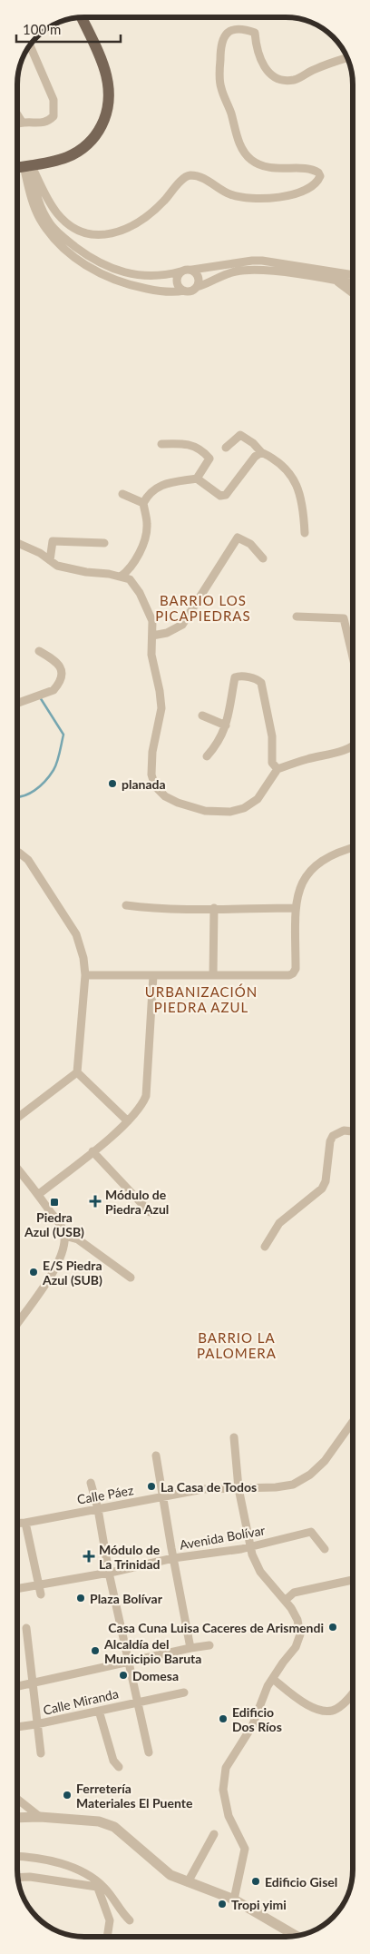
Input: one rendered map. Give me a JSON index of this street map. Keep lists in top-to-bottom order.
{
  "streets": {
    "street": ["Calle Páez", "Avenida Bolívar", "Calle Miranda"]
  },
  "districts": ["BARRIO LOS PICAPIEDRAS", "URBANIZACIÓN PIEDRA AZUL", "BARRIO LA PALOMERA"],
  "places": {
    "other": [
      "planada",
      "E/S Piedra Azul (SUB)",
      "La Casa de Todos",
      "Plaza Bolívar",
      "Casa Cuna Luisa Caceres de Arismendi",
      "Alcaldía del Municipio Baruta",
      "Domesa",
      "Edificio Dos Ríos",
      "Ferretería Materiales El Puente",
      "Edificio Gisel",
      "Tropi yimi"
    ],
    "health": ["Módulo de Piedra Azul", "Módulo de La Trinidad"],
    "transit": ["Piedra Azul (USB)"]
  },
  "scale_bar": "100 m"
}
